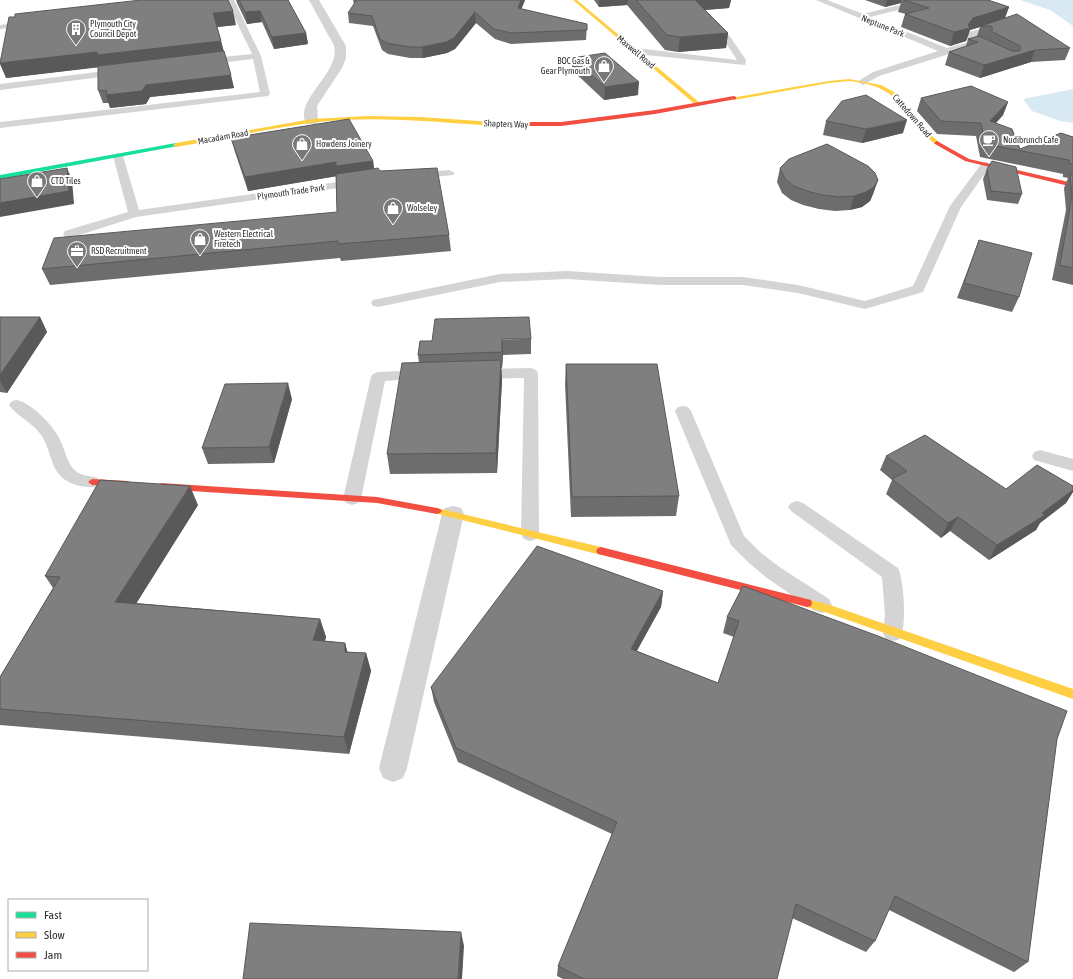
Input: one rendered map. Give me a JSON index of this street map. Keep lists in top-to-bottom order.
{
  "streets": {
    "street": [
      "Maxwell Road",
      "Cattedown Road",
      "Shapters Way",
      "Macadam Road"
    ],
    "lane": ["Neptune Park", "Plymouth Trade Park"]
  },
  "crossings": [
    ["Maxwell Road", "Cattedown Road"],
    ["Maxwell Road", "Shapters Way"],
    ["Cattedown Road", "Shapters Way"],
    ["Shapters Way", "Macadam Road"]
  ],
  "places": {
    "building": ["Plymouth City Council Depot"],
    "shop": [
      "BOC Gas & Gear Plymouth",
      "Howdens Joinery",
      "CTD Tiles",
      "Wolseley",
      "Western Electrical Firetech"
    ],
    "cafe": ["Nudibrunch Cafe"],
    "office": ["RSD Recruitment"]
  },
  "legend": ["Fast", "Slow", "Jam"]
}
